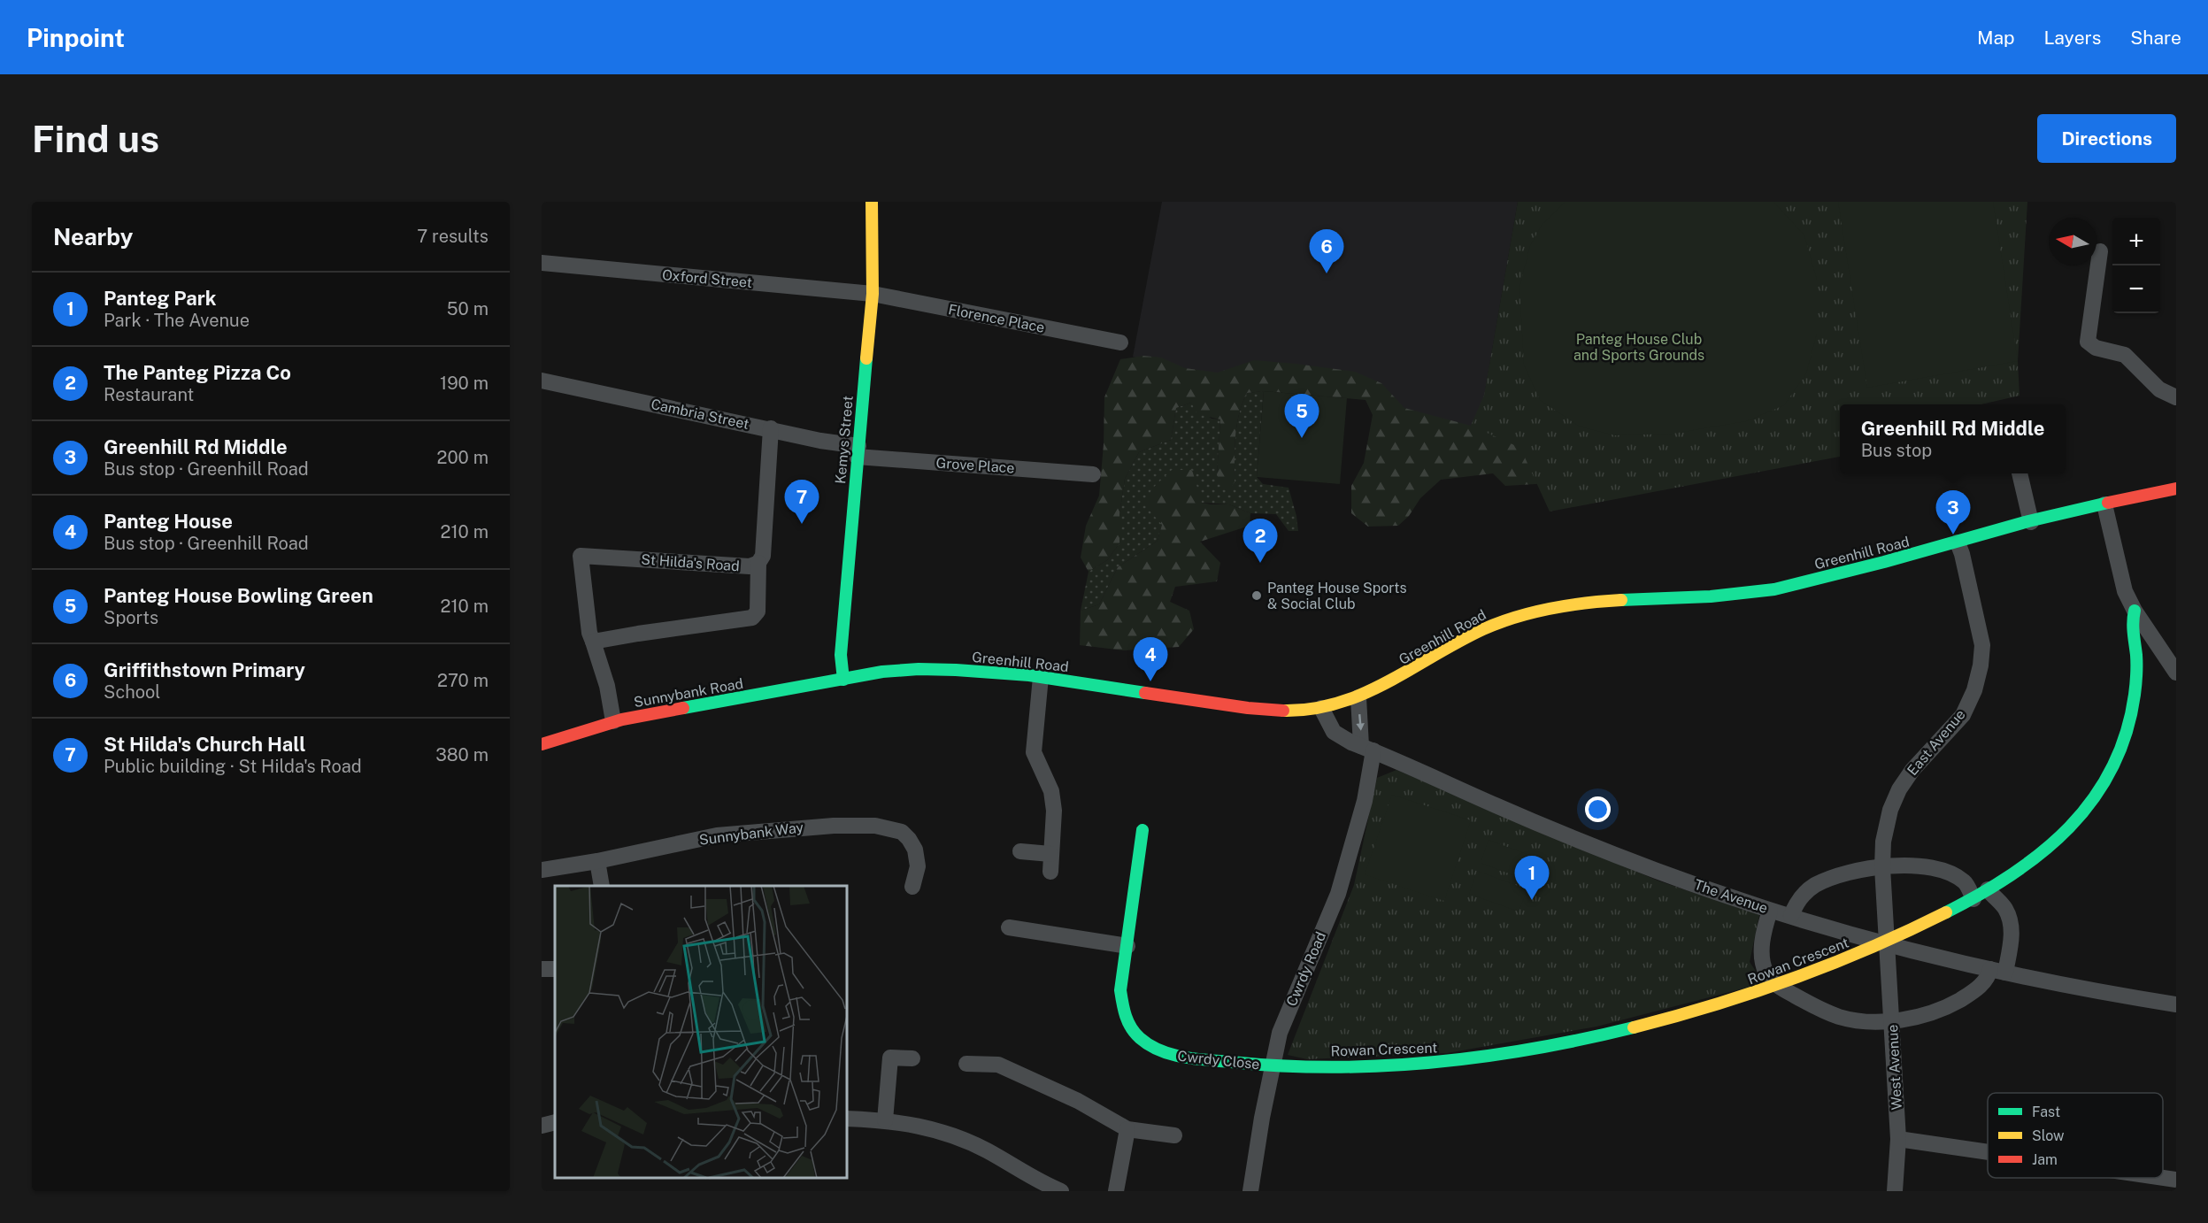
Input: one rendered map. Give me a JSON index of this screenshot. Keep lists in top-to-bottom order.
{
  "streets": {
    "street": [
      "Oxford Street",
      "Florence Place",
      "Cambria Street",
      "Kemys Street",
      "Grove Place",
      "Greenhill Road",
      "St Hilda's Road",
      "Sunnybank Road",
      "East Avenue",
      "Sunnybank Way",
      "The Avenue",
      "Rowan Crescent",
      "Cwrdy Road",
      "Cwrdy Close",
      "West Avenue"
    ]
  },
  "crossings": [
    ["Oxford Street", "Florence Place"],
    ["Oxford Street", "Kemys Street"],
    ["Florence Place", "Kemys Street"],
    ["Cambria Street", "Kemys Street"],
    ["Cambria Street", "Grove Place"],
    ["Cambria Street", "St Hilda's Road"],
    ["Kemys Street", "Grove Place"],
    ["Kemys Street", "Greenhill Road"],
    ["Kemys Street", "Sunnybank Road"],
    ["Greenhill Road", "Sunnybank Road"],
    ["Greenhill Road", "East Avenue"],
    ["Greenhill Road", "The Avenue"],
    ["Greenhill Road", "Cwrdy Road"],
    ["East Avenue", "The Avenue"],
    ["East Avenue", "Rowan Crescent"],
    ["East Avenue", "West Avenue"],
    ["The Avenue", "Rowan Crescent"],
    ["The Avenue", "Cwrdy Road"],
    ["The Avenue", "West Avenue"],
    ["Rowan Crescent", "Cwrdy Road"],
    ["Rowan Crescent", "Cwrdy Close"],
    ["Rowan Crescent", "West Avenue"],
    ["Cwrdy Road", "Cwrdy Close"]
  ],
  "parks": ["Panteg House Club and Sports Grounds"],
  "places": ["Panteg House Sports & Social Club"],
  "legend": ["Fast", "Slow", "Jam"],
  "north": "left",
  "page": {
    "header": "Pinpoint",
    "nav": ["Map", "Layers", "Share"],
    "buttons": "Directions",
    "title": "Find us",
    "heading": ["Nearby", "7 results"],
    "map_buttons": ["+", "−"],
    "pins": [
      "6",
      "5",
      "7",
      "3",
      "2",
      "4",
      "1"
    ],
    "list": [
      {
        "mark": "1",
        "name": "Panteg Park",
        "note": "Park · The Avenue",
        "value": "50 m"
      },
      {
        "mark": "2",
        "name": "The Panteg Pizza Co",
        "note": "Restaurant",
        "value": "190 m"
      },
      {
        "mark": "3",
        "name": "Greenhill Rd Middle",
        "note": "Bus stop · Greenhill Road",
        "value": "200 m"
      },
      {
        "mark": "4",
        "name": "Panteg House",
        "note": "Bus stop · Greenhill Road",
        "value": "210 m"
      },
      {
        "mark": "5",
        "name": "Panteg House Bowling Green",
        "note": "Sports",
        "value": "210 m"
      },
      {
        "mark": "6",
        "name": "Griffithstown Primary",
        "note": "School",
        "value": "270 m"
      },
      {
        "mark": "7",
        "name": "St Hilda's Church Hall",
        "note": "Public building · St Hilda's Road",
        "value": "380 m"
      }
    ],
    "popup": ["Greenhill Rd Middle", "Bus stop"]
  }
}
